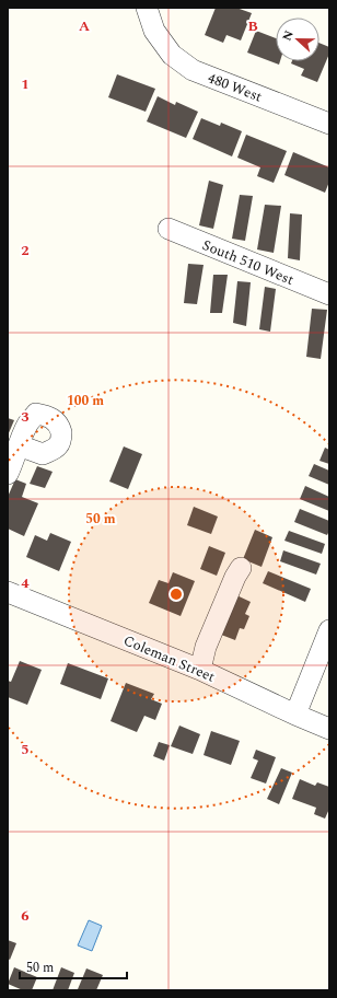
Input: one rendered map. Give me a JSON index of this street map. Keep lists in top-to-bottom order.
{
  "streets": {
    "street": ["480 West", "South 510 West", "Coleman Street"]
  },
  "scale_bar": "50 m",
  "north": "left",
  "grid": {
    "columns": ["A", "B"],
    "rows": [
      "1",
      "2",
      "3",
      "4",
      "5",
      "6"
    ]
  },
  "rings": ["100 m", "50 m"]
}
